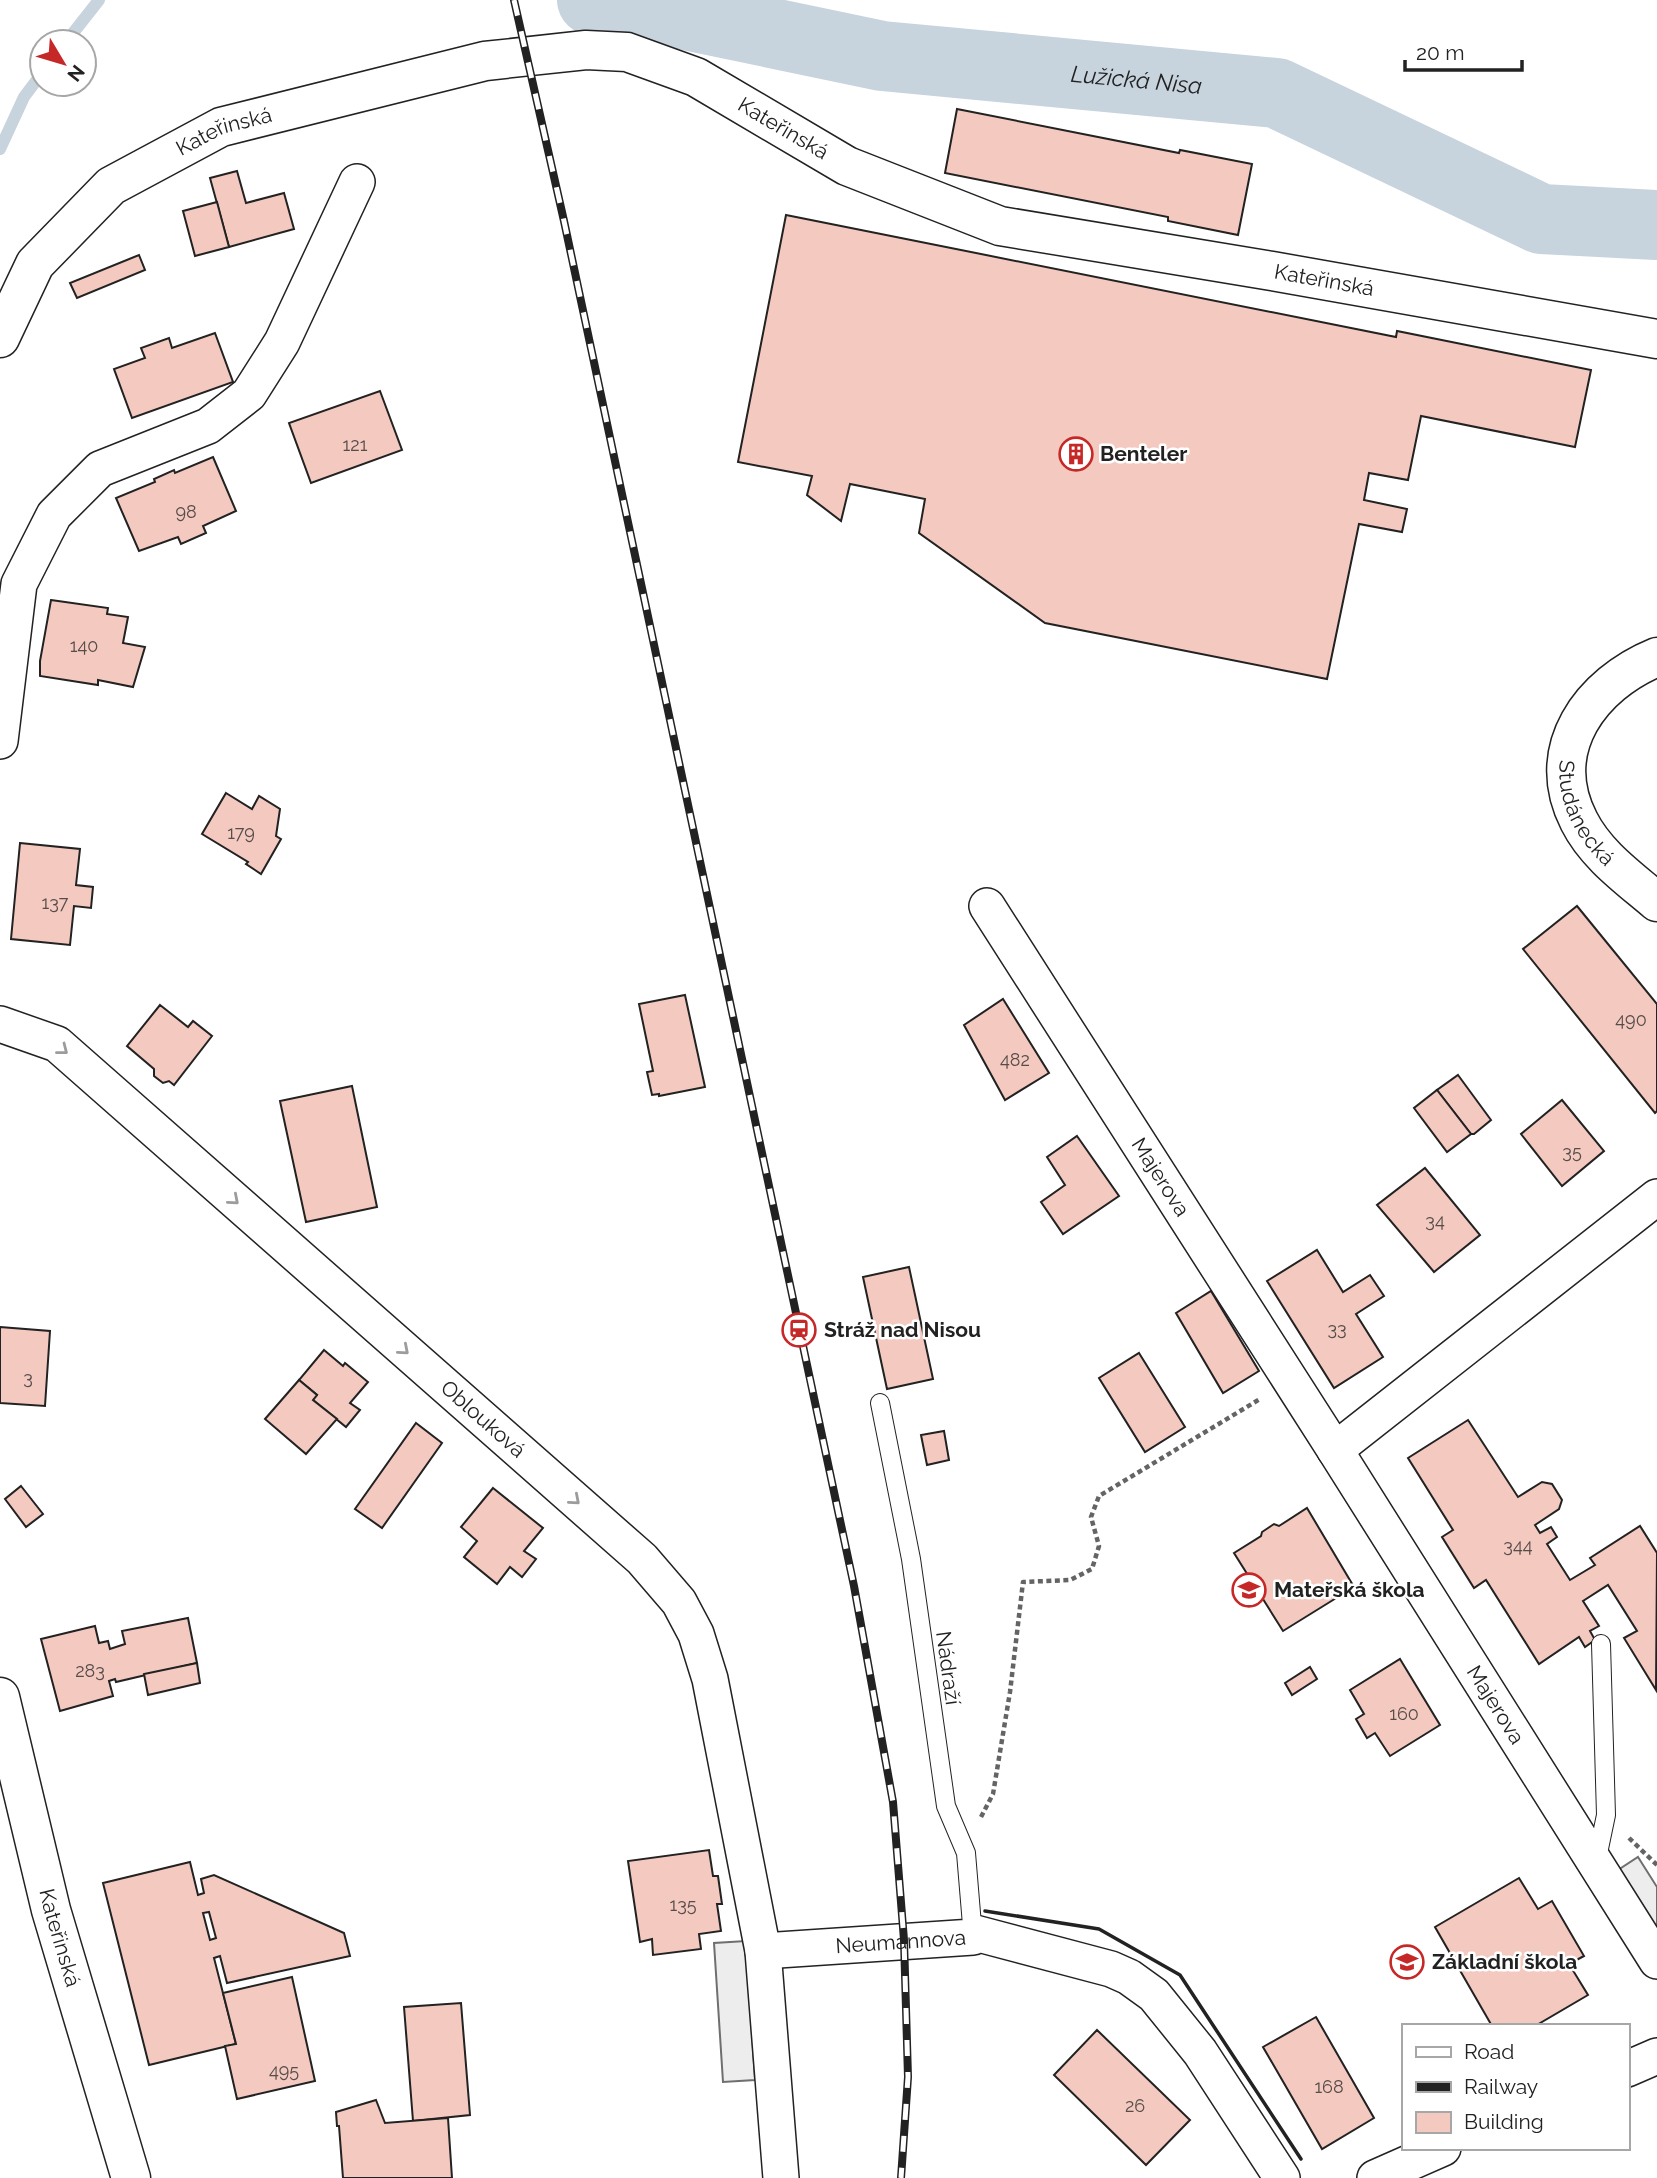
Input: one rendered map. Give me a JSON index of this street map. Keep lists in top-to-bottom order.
{
  "streets": {
    "street": [
      "Kateřinská",
      "Studánecká",
      "Majerova",
      "Oblouková",
      "Neumannova"
    ],
    "lane": ["Nádraží"]
  },
  "crossings": [
    ["Oblouková", "Neumannova"],
    ["Nádraží", "Neumannova"]
  ],
  "one_way": ["Oblouková"],
  "water": ["Lužická Nisa"],
  "places": {
    "building": ["Benteler"],
    "station": ["Stráž nad Nisou"],
    "school or university": ["Mateřská škola", "Základní škola"]
  },
  "house_numbers": [
    "121",
    "98",
    "140",
    "179",
    "137",
    "490",
    "482",
    "35",
    "34",
    "33",
    "3",
    "344",
    "283",
    "160",
    "135",
    "495",
    "168",
    "26"
  ],
  "legend": ["Road", "Railway", "Building"],
  "scale_bar": "20 m",
  "north": "bottom right"
}
